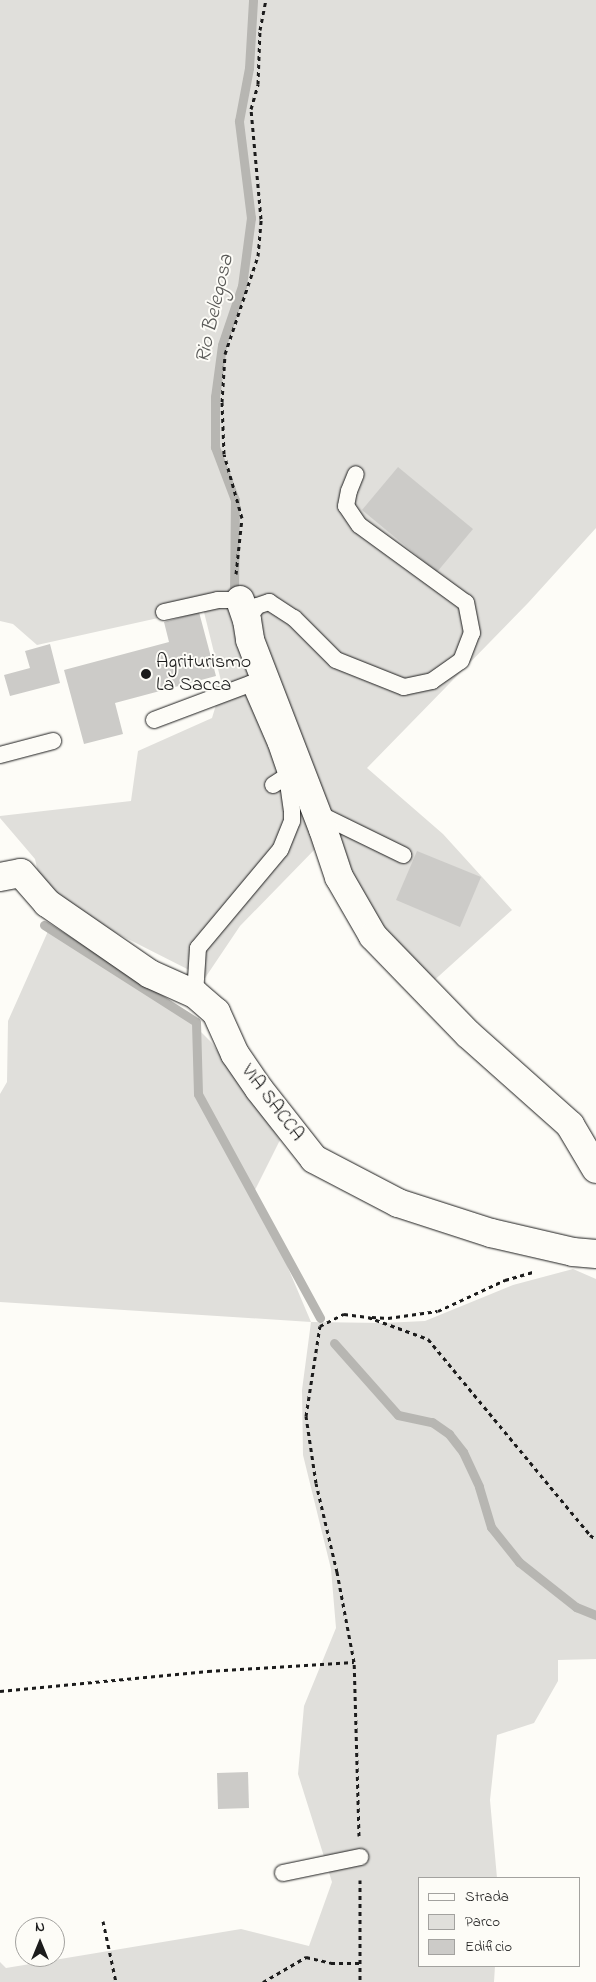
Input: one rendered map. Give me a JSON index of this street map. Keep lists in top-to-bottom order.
{
  "streets": {
    "street": ["VIA SACCA"]
  },
  "water": ["Rio Belegosa"],
  "places": ["Agriturismo La Sacca"],
  "legend": ["Strada", "Parco", "Edificio"],
  "north": "top"
}
